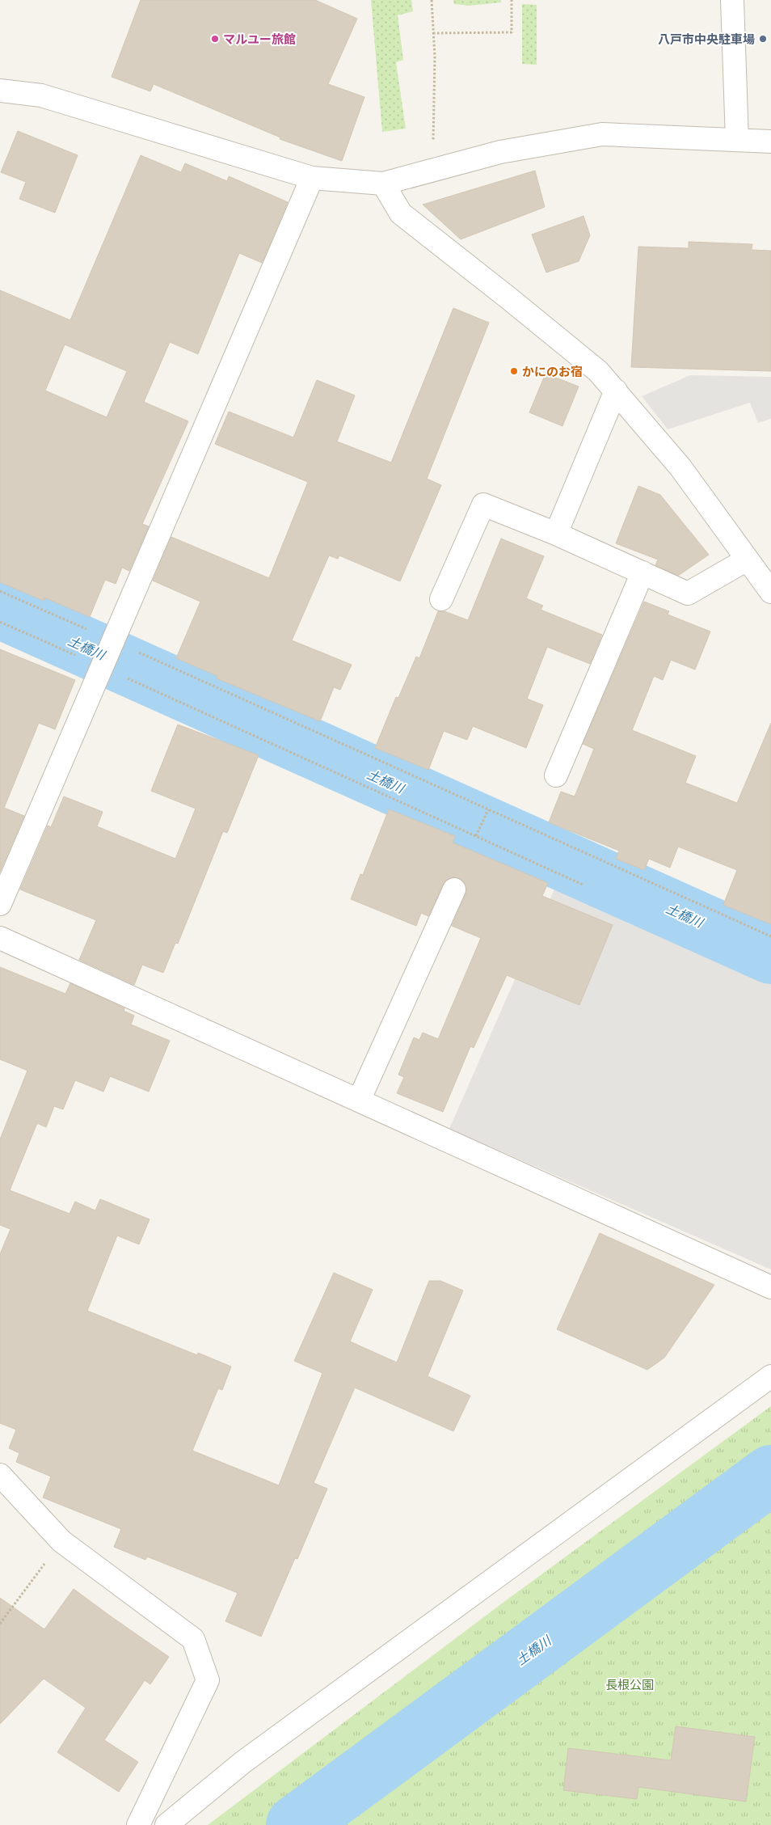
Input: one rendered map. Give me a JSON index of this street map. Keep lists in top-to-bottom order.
{
  "water": ["土橋川"],
  "parks": ["長根公園"],
  "places": ["マルユー旅館", "八戸市中央駐車場", "かにのお宿"]
}
